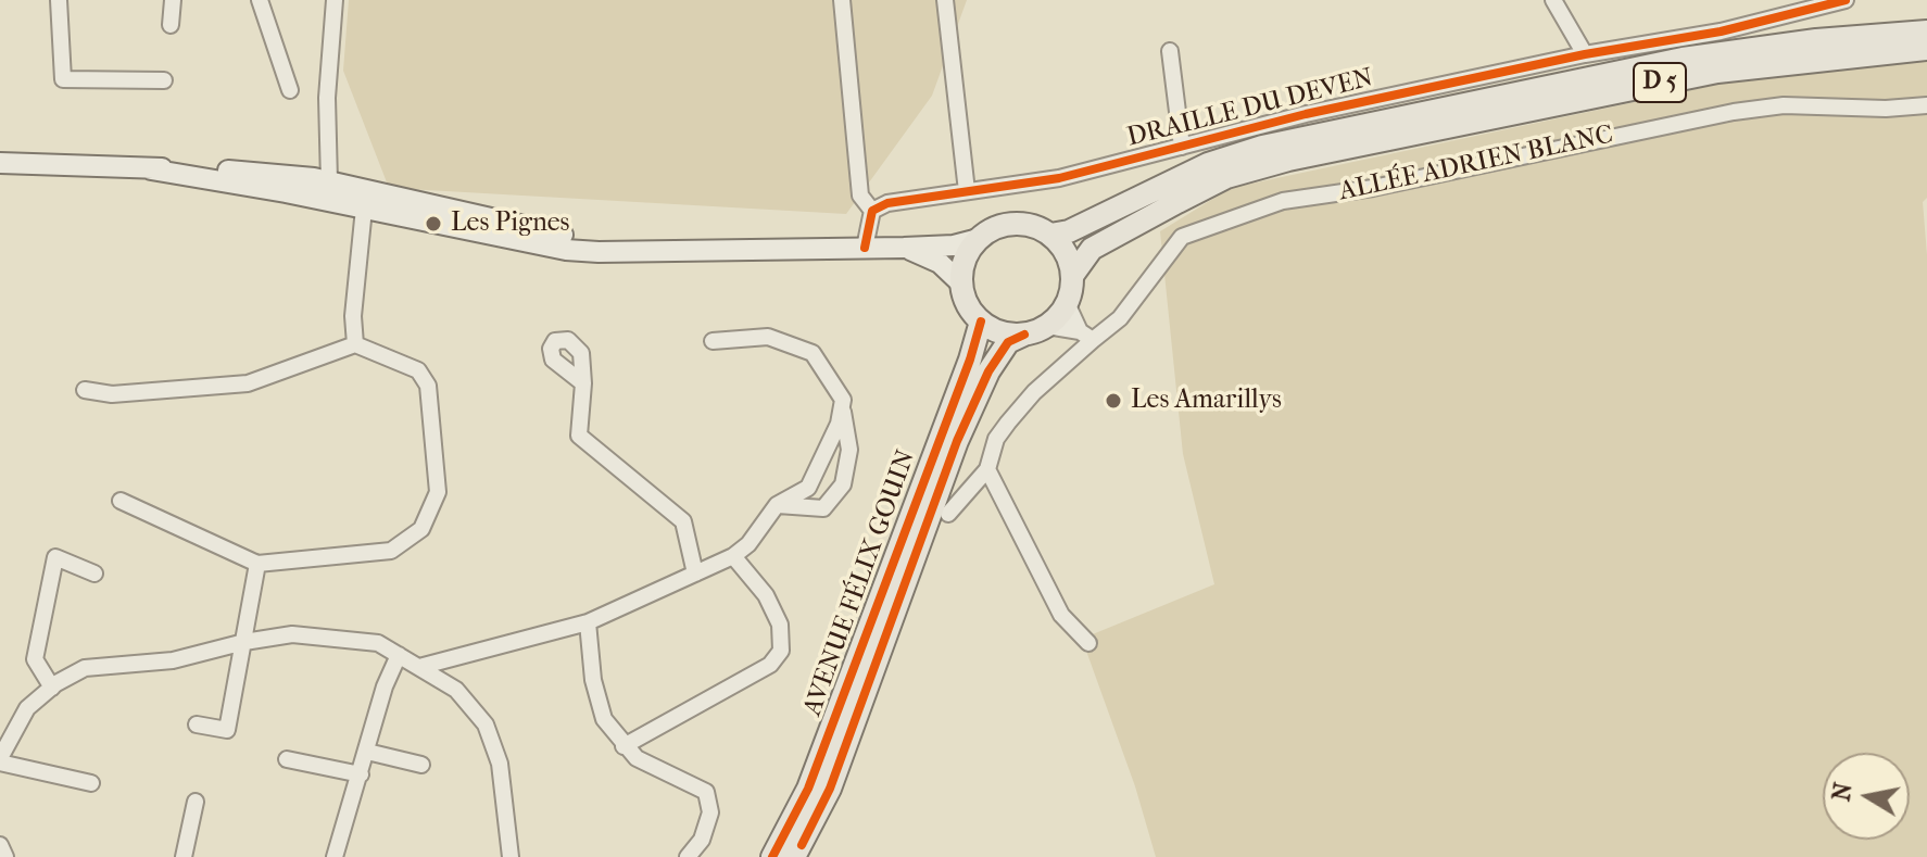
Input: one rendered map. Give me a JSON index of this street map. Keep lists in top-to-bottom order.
{
  "streets": {
    "main road": ["D 5", "AVENUE FÉLIX GOUIN"],
    "street": ["DRAILLE DU DEVEN", "ALLÉE ADRIEN BLANC"]
  },
  "crossings": [
    ["D 5", "AVENUE FÉLIX GOUIN"]
  ],
  "places": ["Les Pignes", "Les Amarillys"],
  "north": "left"
}
